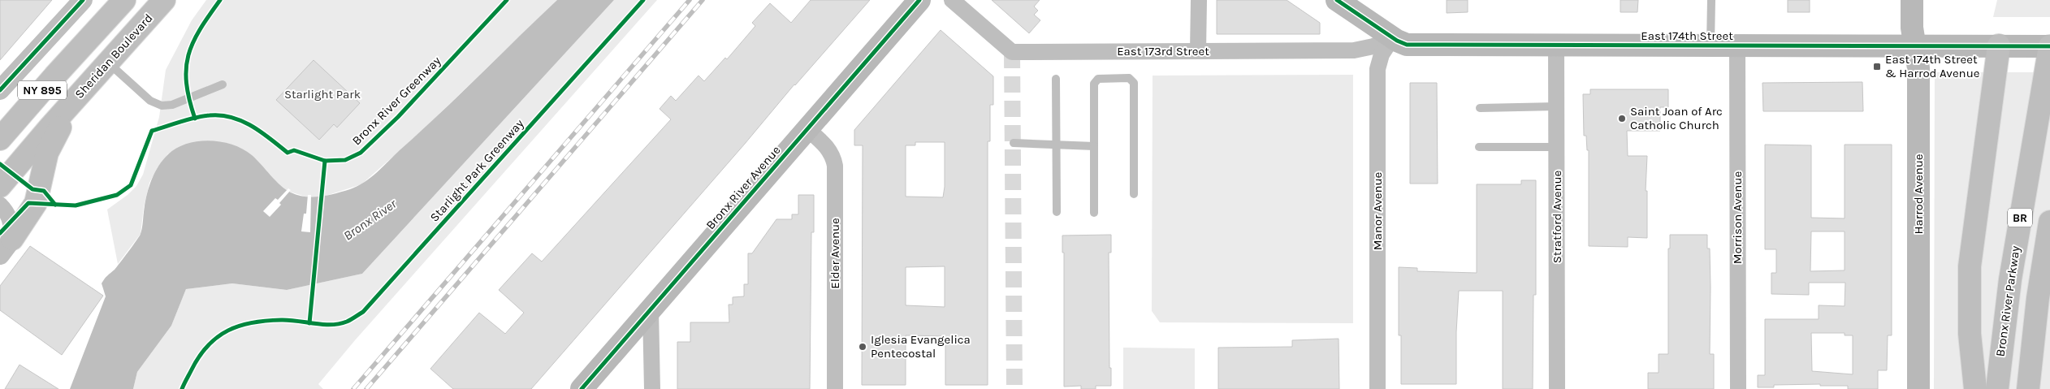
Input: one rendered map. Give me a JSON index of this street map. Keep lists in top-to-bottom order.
{
  "streets": {
    "main road": [
      "East 174th Street",
      "Sheridan Boulevard",
      "NY 895",
      "Bronx River Avenue",
      "Harrod Avenue",
      "BR",
      "Bronx River Parkway"
    ],
    "street": [
      "East 173rd Street",
      "Manor Avenue",
      "Stratford Avenue",
      "Morrison Avenue",
      "Elder Avenue"
    ],
    "cycle path": ["Bronx River Greenway", "Starlight Park Greenway"]
  },
  "crossings": [
    ["East 174th Street", "East 173rd Street"],
    ["East 174th Street", "Harrod Avenue"],
    ["East 174th Street", "Manor Avenue"],
    ["East 174th Street", "Stratford Avenue"],
    ["East 174th Street", "Morrison Avenue"],
    ["East 174th Street", "Bronx River Parkway"],
    ["East 173rd Street", "Manor Avenue"],
    ["Bronx River Avenue", "Elder Avenue"]
  ],
  "water": ["Bronx River"],
  "parks": ["Starlight Park"],
  "places": {
    "transit": ["East 174th Street & Harrod Avenue"],
    "other": ["Saint Joan of Arc Catholic Church", "Iglesia Evangelica Pentecostal"]
  }
}
